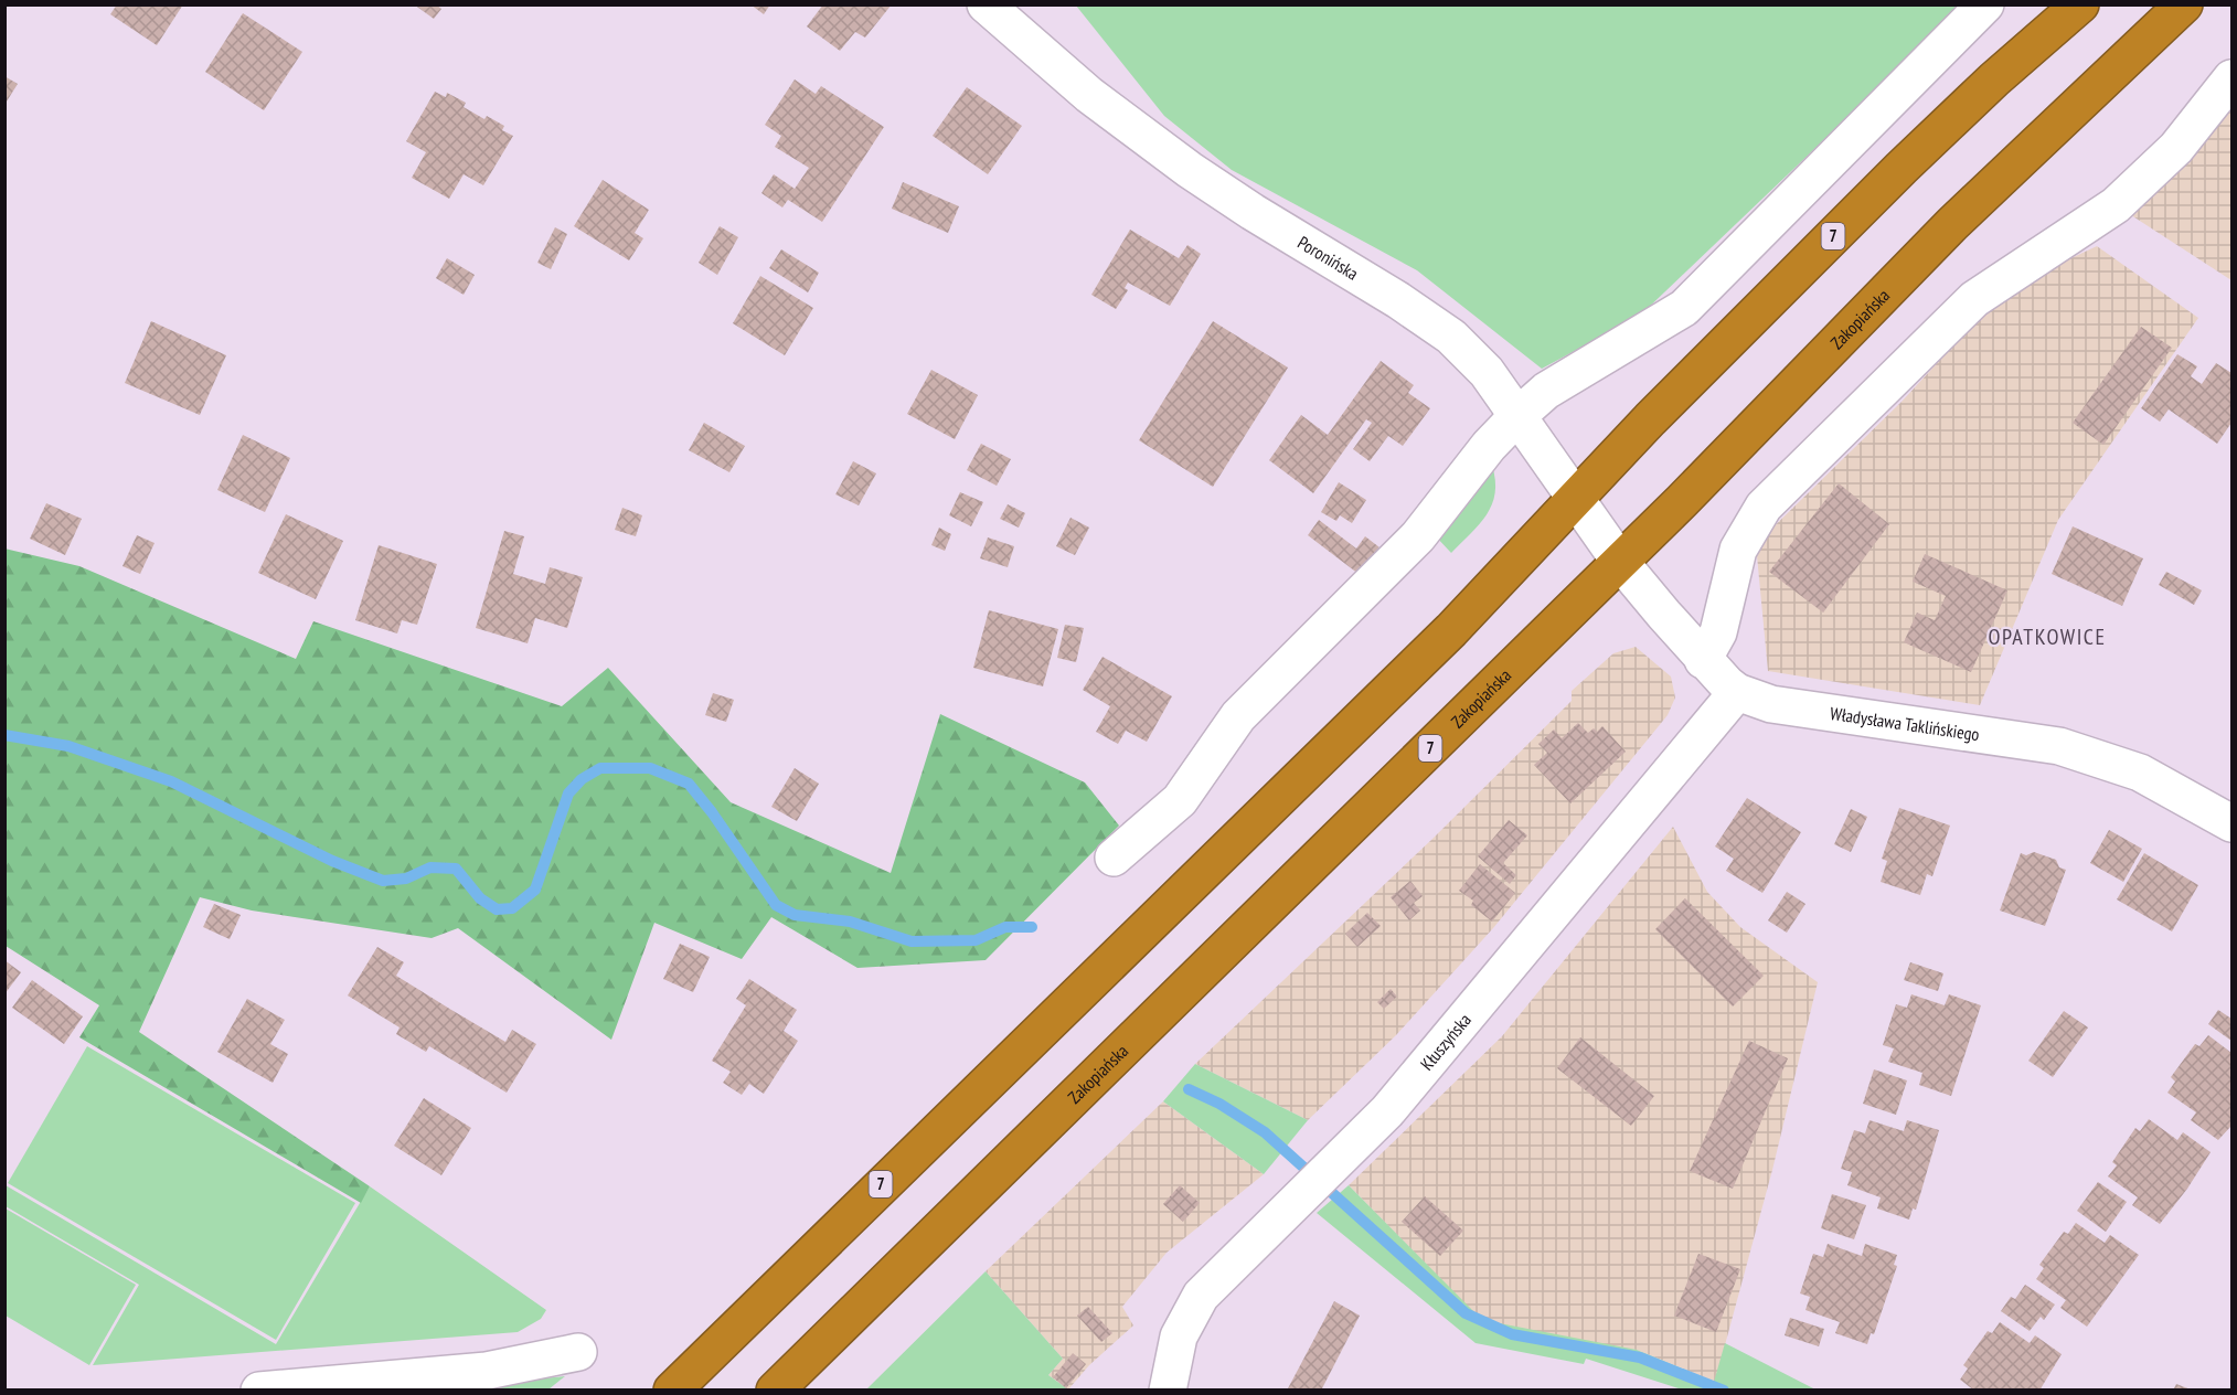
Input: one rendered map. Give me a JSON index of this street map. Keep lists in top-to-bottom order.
{
  "streets": {
    "highway": ["7", "Zakopiańska"],
    "street": ["Poronińska", "Władysława Taklińskiego", "Kłuszyńska"]
  },
  "crossings": [
    ["7", "Poronińska"],
    ["Poronińska", "Zakopiańska"],
    ["Poronińska", "Władysława Taklińskiego"],
    ["Zakopiańska", "Władysława Taklińskiego"],
    ["Władysława Taklińskiego", "Kłuszyńska"]
  ],
  "districts": ["OPATKOWICE"]
}
